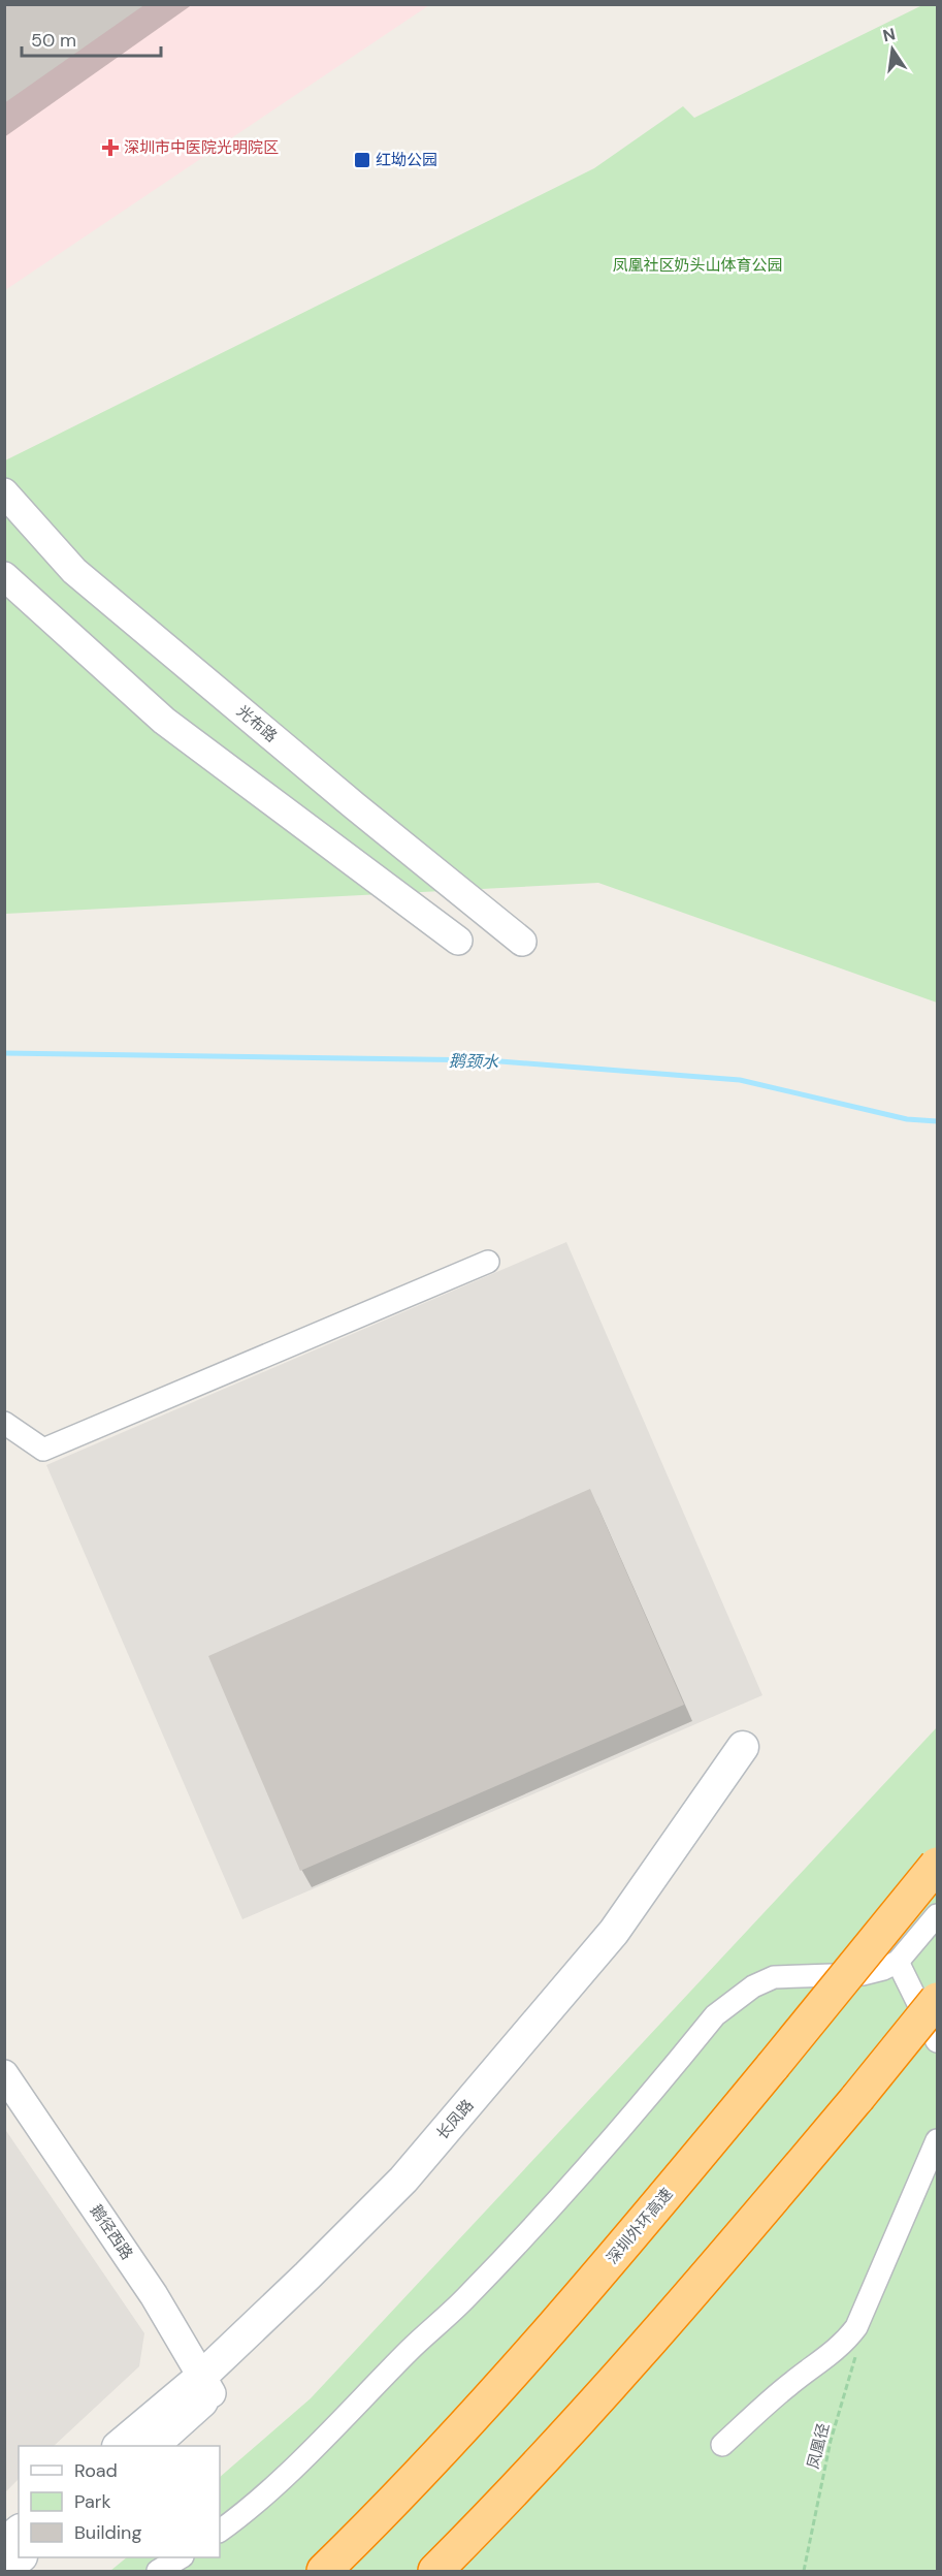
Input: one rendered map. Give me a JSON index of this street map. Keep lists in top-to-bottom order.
{
  "streets": {
    "highway": ["深圳外环高速"],
    "main road": ["长凤路"],
    "street": ["光布路", "鹅径西路"],
    "path": ["凤凰径"]
  },
  "crossings": [
    ["长凤路", "鹅径西路"]
  ],
  "water": ["鹅颈水"],
  "parks": ["凤凰社区奶头山体育公园"],
  "places": {
    "health": ["深圳市中医院光明院区"],
    "transit": ["红坳公园"]
  },
  "legend": ["Road", "Park", "Building"],
  "scale_bar": "50 m",
  "north": "top"
}
